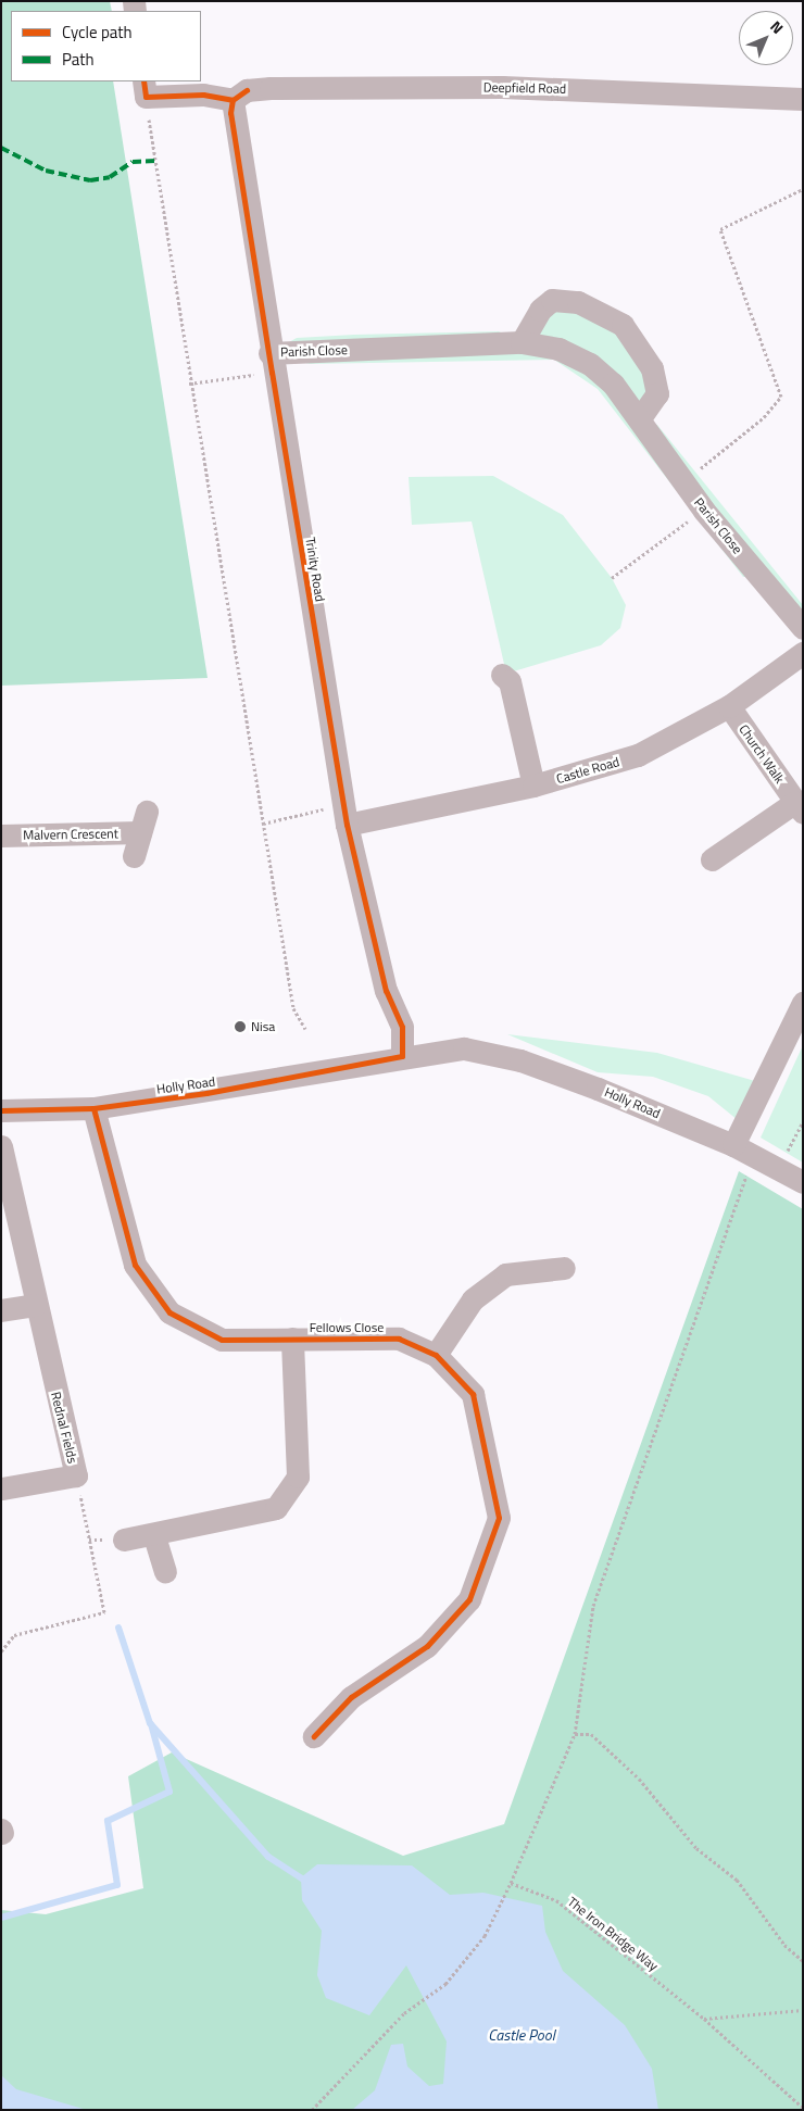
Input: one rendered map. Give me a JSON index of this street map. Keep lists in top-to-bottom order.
{
  "streets": {
    "street": [
      "Deepfield Road",
      "Parish Close",
      "Trinity Road",
      "Church Walk",
      "Castle Road",
      "Malvern Crescent",
      "Holly Road",
      "Fellows Close",
      "Rednal Fields"
    ],
    "path": ["The Iron Bridge Way"]
  },
  "crossings": [
    ["Deepfield Road", "Trinity Road"],
    ["Parish Close", "Trinity Road"],
    ["Trinity Road", "Castle Road"],
    ["Trinity Road", "Holly Road"],
    ["Church Walk", "Castle Road"],
    ["Holly Road", "Fellows Close"]
  ],
  "water": ["Castle Pool"],
  "places": ["Nisa"],
  "legend": ["Cycle path", "Path"],
  "north": "top right"
}
